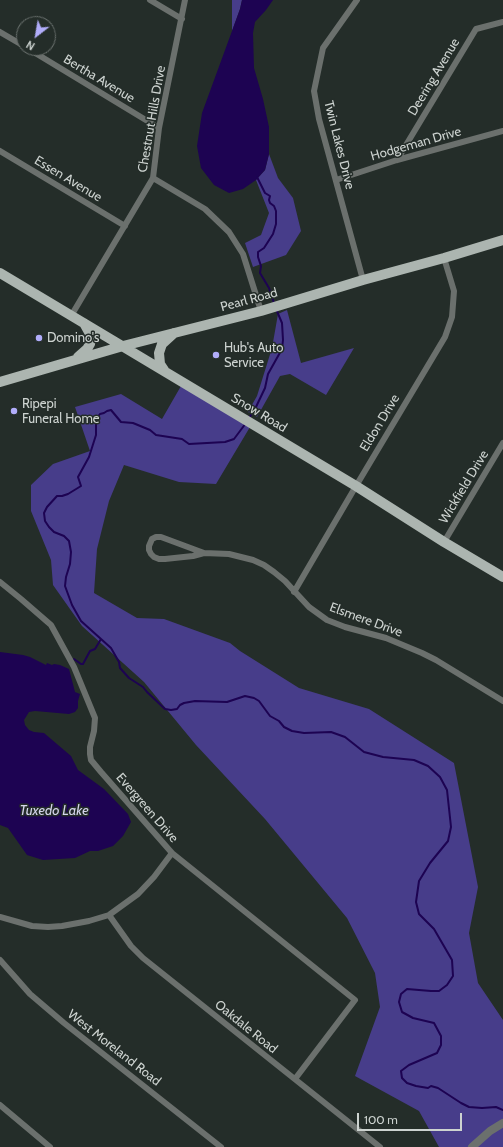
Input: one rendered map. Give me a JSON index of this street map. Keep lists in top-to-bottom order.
{
  "streets": {
    "main road": ["Pearl Road", "Snow Road"],
    "street": [
      "Deering Avenue",
      "Bertha Avenue",
      "Chestnut Hills Drive",
      "Hodgeman Drive",
      "Twin Lakes Drive",
      "Essen Avenue",
      "Eldon Drive",
      "Wickfield Drive",
      "Elsmere Drive",
      "Evergreen Drive",
      "Oakdale Road",
      "West Moreland Road"
    ]
  },
  "crossings": [
    ["Deering Avenue", "Hodgeman Drive"],
    ["Bertha Avenue", "Chestnut Hills Drive"],
    ["Chestnut Hills Drive", "Essen Avenue"],
    ["Chestnut Hills Drive", "Snow Road"],
    ["Hodgeman Drive", "Twin Lakes Drive"],
    ["Twin Lakes Drive", "Pearl Road"],
    ["Pearl Road", "Snow Road"],
    ["Pearl Road", "Eldon Drive"],
    ["Snow Road", "Eldon Drive"],
    ["Snow Road", "Wickfield Drive"],
    ["Eldon Drive", "Elsmere Drive"],
    ["Evergreen Drive", "Oakdale Road"]
  ],
  "water": ["Tuxedo Lake"],
  "places": ["Domino's", "Hub's Auto Service", "Ripepi Funeral Home"],
  "scale_bar": "100 m",
  "north": "bottom left"
}
